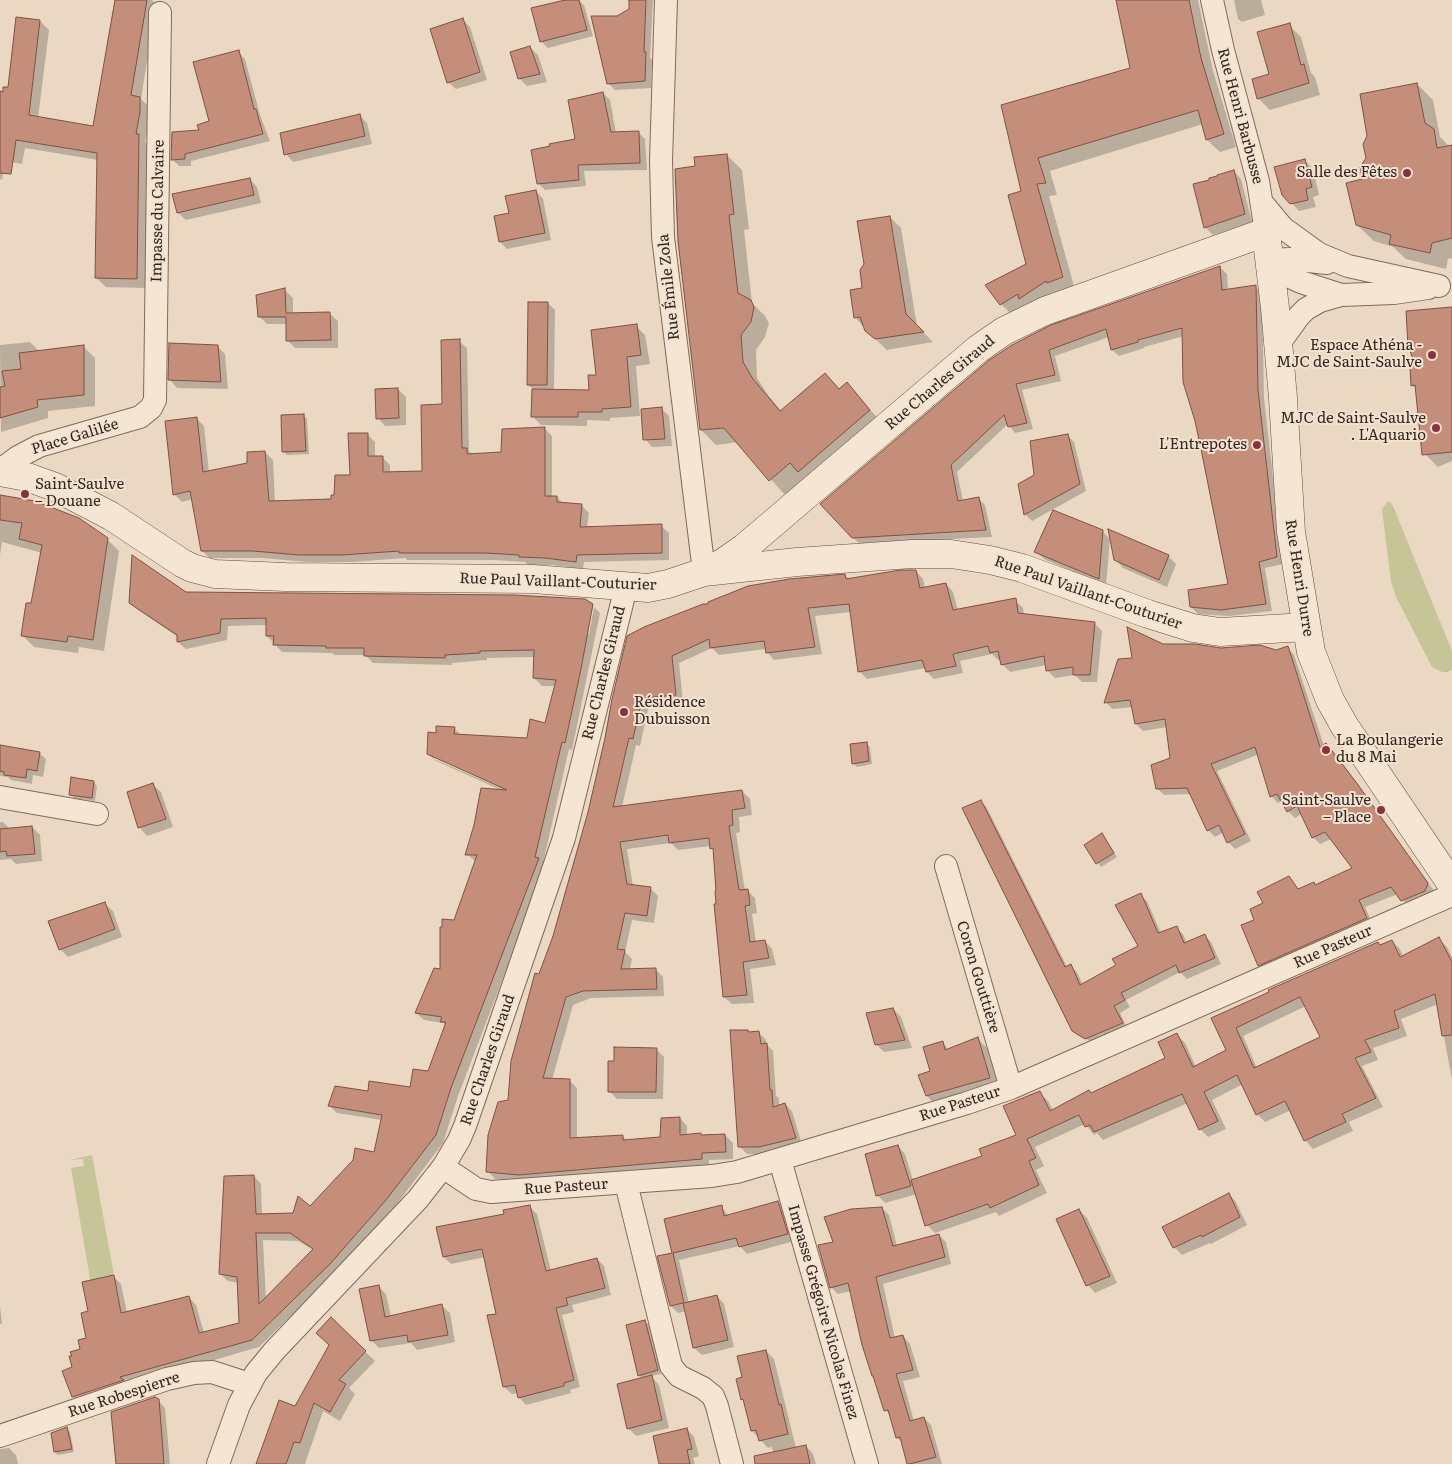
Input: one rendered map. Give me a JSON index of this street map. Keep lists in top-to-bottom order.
{
  "streets": {
    "street": [
      "Rue Henri Barbusse",
      "Impasse du Calvaire",
      "Rue Émile Zola",
      "Rue Charles Giraud",
      "Place Galilée",
      "Rue Henri Durre",
      "Rue Paul Vaillant-Couturier",
      "Rue Pasteur",
      "Coron Gouttière",
      "Impasse Grégoire Nicolas Finez",
      "Rue Robespierre"
    ]
  },
  "crossings": [
    ["Rue Henri Barbusse", "Rue Charles Giraud"],
    ["Rue Henri Barbusse", "Rue Henri Durre"],
    ["Impasse du Calvaire", "Place Galilée"],
    ["Rue Émile Zola", "Rue Charles Giraud"],
    ["Rue Émile Zola", "Rue Paul Vaillant-Couturier"],
    ["Rue Charles Giraud", "Rue Henri Durre"],
    ["Rue Charles Giraud", "Rue Paul Vaillant-Couturier"],
    ["Rue Charles Giraud", "Rue Pasteur"],
    ["Rue Charles Giraud", "Rue Robespierre"],
    ["Place Galilée", "Rue Paul Vaillant-Couturier"],
    ["Rue Henri Durre", "Rue Paul Vaillant-Couturier"],
    ["Rue Pasteur", "Coron Gouttière"],
    ["Rue Pasteur", "Impasse Grégoire Nicolas Finez"]
  ],
  "places": [
    "Salle des Fêtes",
    "Espace Athéna - MJC de Saint-Saulve",
    "MJC de Saint-Saulve . L'Aquario",
    "L'Entrepotes",
    "Saint-Saulve – Douane",
    "Résidence Dubuisson",
    "La Boulangerie du 8 Mai",
    "Saint-Saulve – Place"
  ]
}
